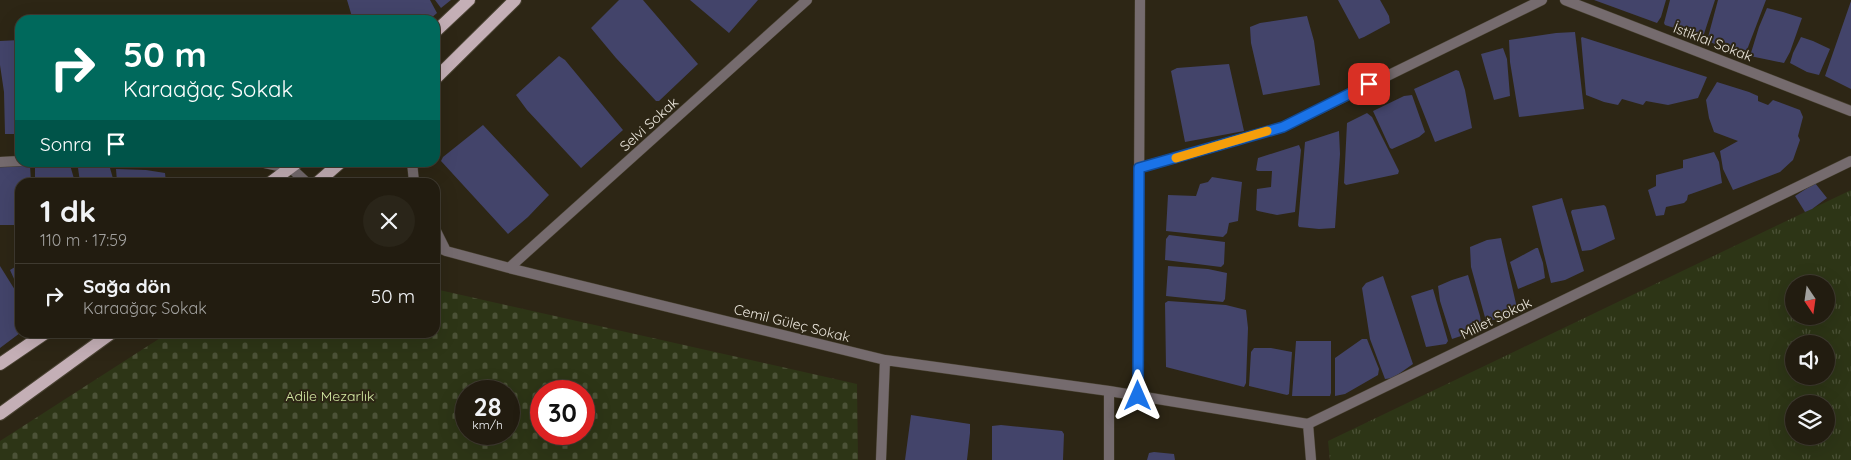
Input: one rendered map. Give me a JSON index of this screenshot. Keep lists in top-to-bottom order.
{
  "streets": {
    "street": [
      "İstiklal Sokak",
      "Selvi Sokak",
      "Millet Sokak",
      "Cemil Güleç Sokak"
    ]
  },
  "crossings": [
    ["Selvi Sokak", "Cemil Güleç Sokak"]
  ],
  "parks": ["Adile Mezarlık"],
  "north": "bottom",
  "page": {
    "turn": ["50 m", "Karaağaç Sokak"],
    "then": "Sonra",
    "heading": ["1 dk", "110 m · 17:59"],
    "list": [
      {
        "name": "Sağa dön",
        "note": "Karaağaç Sokak",
        "value": "50 m"
      }
    ],
    "speed": "28 km/h",
    "limit": "30"
  }
}
